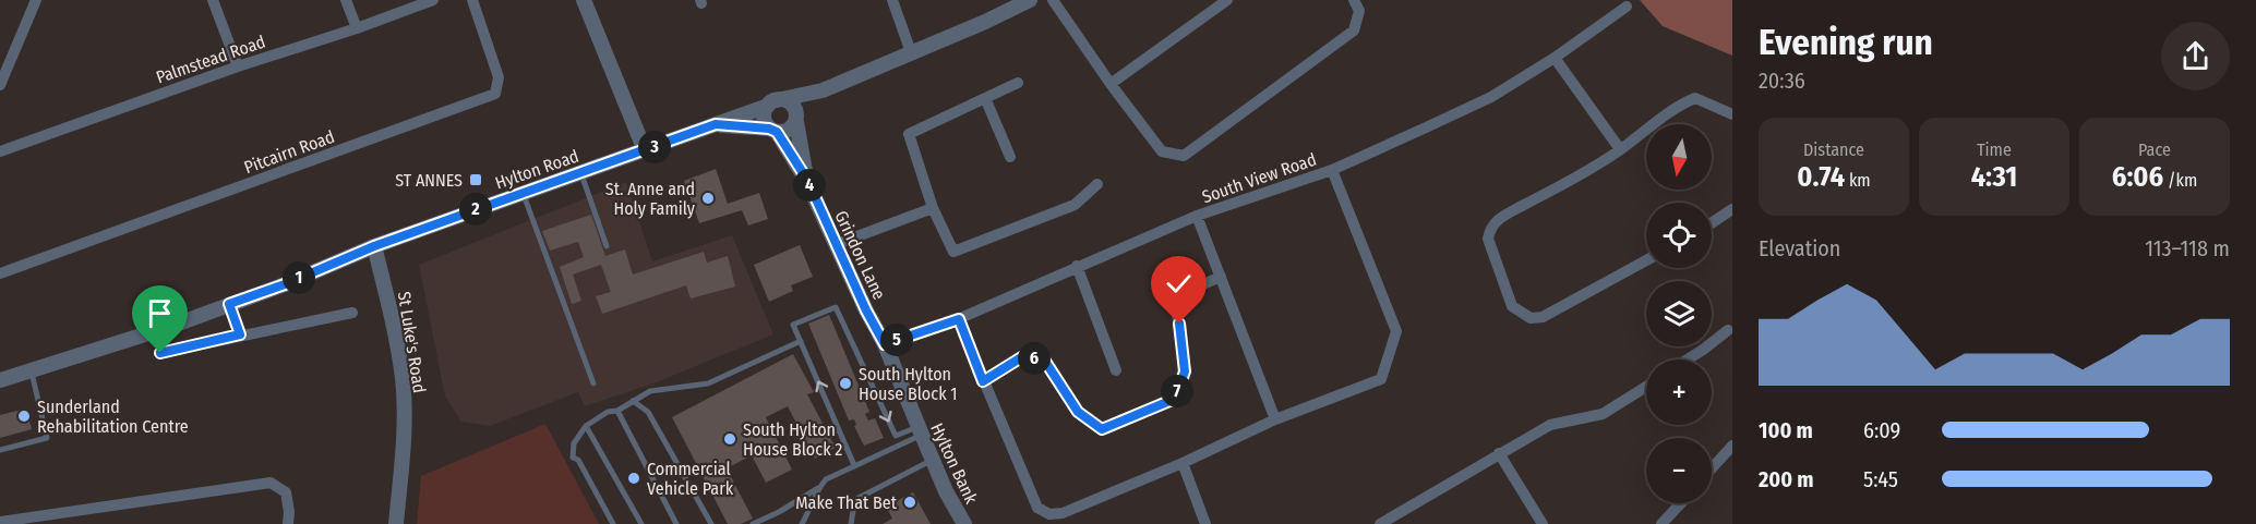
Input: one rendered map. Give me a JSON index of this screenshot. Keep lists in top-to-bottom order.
{
  "streets": {
    "street": [
      "Palmstead Road",
      "Pitcairn Road",
      "Hylton Road",
      "South View Road",
      "Grindon Lane",
      "St Luke's Road",
      "Hylton Bank"
    ]
  },
  "crossings": [
    ["Hylton Road", "Grindon Lane"],
    ["Hylton Road", "St Luke's Road"],
    ["South View Road", "Grindon Lane"],
    ["South View Road", "Hylton Bank"],
    ["Grindon Lane", "Hylton Bank"]
  ],
  "places": {
    "transit": ["ST ANNES"],
    "other": [
      "St. Anne and Holy Family",
      "South Hylton House Block 1",
      "Sunderland Rehabilitation Centre",
      "South Hylton House Block 2",
      "Commercial Vehicle Park",
      "Make That Bet"
    ]
  },
  "north": "bottom",
  "page": {
    "heading": ["Evening run", "20:36"],
    "stats": [
      ["Distance", "0.74 km"],
      ["Time", "4:31"],
      ["Pace", "6:06 /km"]
    ],
    "map_buttons": ["+", "−"],
    "pins": [
      "3",
      "4",
      "2",
      "1",
      "5",
      "6",
      "7"
    ],
    "chart": ["Elevation", "113–118 m"],
    "list": [
      {
        "name": "100 m",
        "note": "6:09"
      },
      {
        "name": "200 m",
        "note": "5:45"
      }
    ]
  }
}
